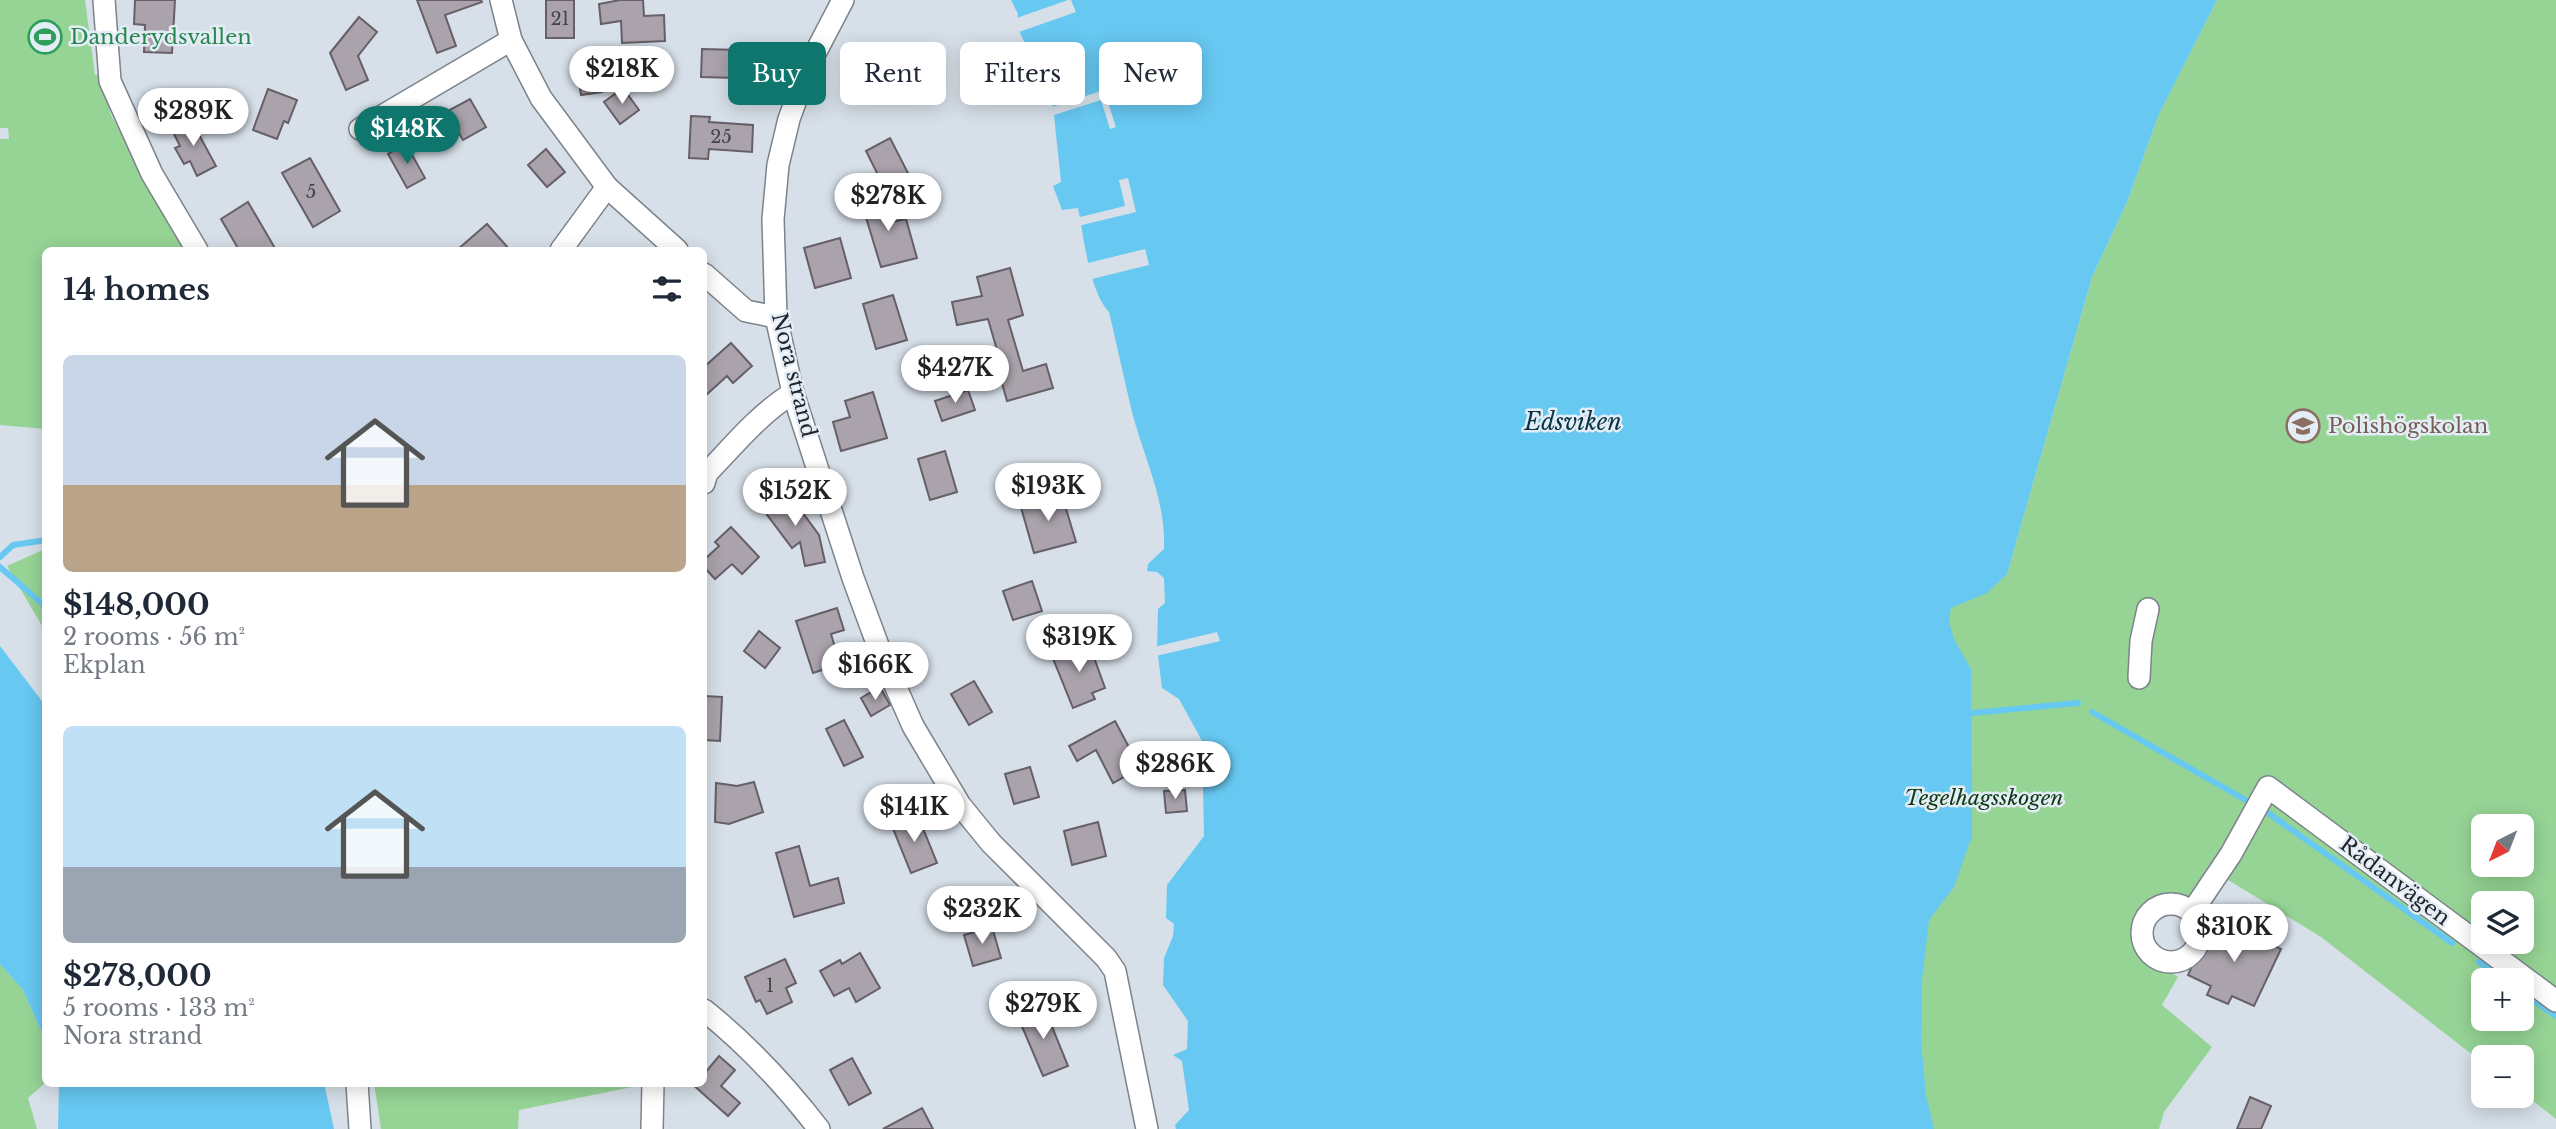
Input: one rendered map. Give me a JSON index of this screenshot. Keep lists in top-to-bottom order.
{
  "streets": {
    "street": ["Nora strand", "Rådanvägen"]
  },
  "water": ["Edsviken"],
  "parks": ["Tegelhagsskogen"],
  "places": {
    "sports": ["Danderydsvallen"],
    "school or university": ["Polishögskolan"]
  },
  "house_numbers": [
    "21",
    "25",
    "5",
    "1"
  ],
  "north": "bottom left",
  "page": {
    "chip": [
      "Buy",
      "Rent",
      "Filters",
      "New"
    ],
    "price": [
      "$218K",
      "$289K",
      "$148K",
      "$278K",
      "$427K",
      "$193K",
      "$152K",
      "$319K",
      "$166K",
      "$286K",
      "$141K",
      "$232K",
      "$310K",
      "$279K"
    ],
    "heading": "14 homes",
    "list": [
      {
        "name": "$148,000",
        "note": "2 rooms · 56 m² · Ekplan"
      },
      {
        "name": "$278,000",
        "note": "5 rooms · 133 m² · Nora strand"
      }
    ],
    "map_buttons": ["+", "−"]
  }
}
